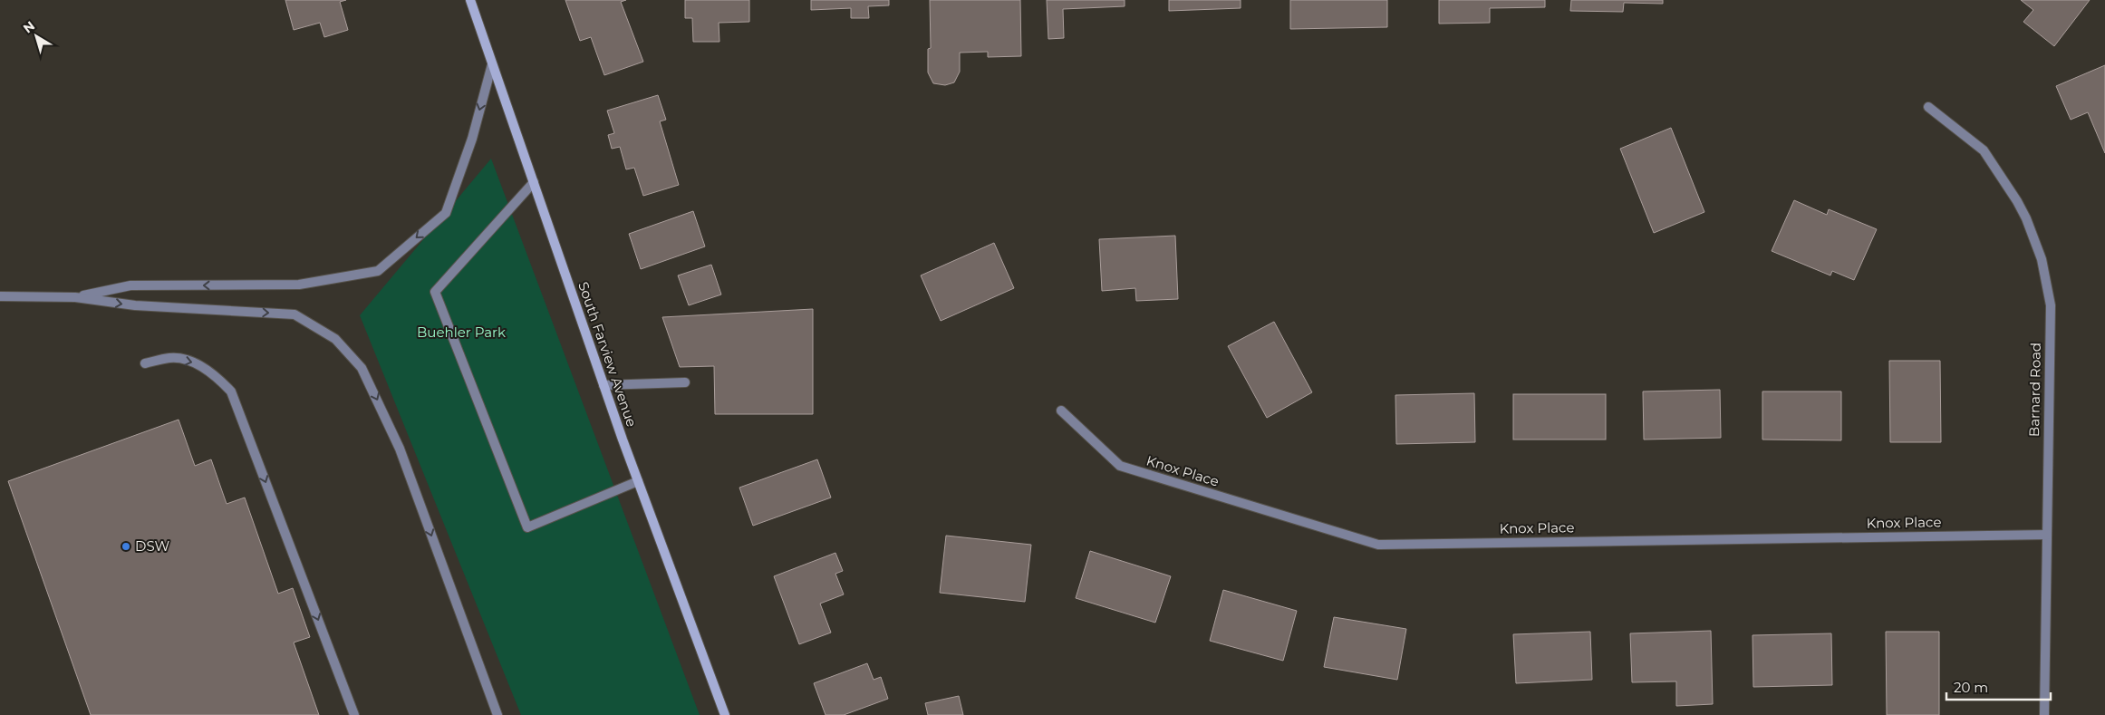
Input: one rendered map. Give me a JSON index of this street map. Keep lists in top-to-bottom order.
{
  "streets": {
    "street": ["South Farview Avenue", "Barnard Road", "Knox Place"]
  },
  "crossings": [
    ["Barnard Road", "Knox Place"]
  ],
  "parks": ["Buehler Park"],
  "places": ["DSW"],
  "scale_bar": "20 m",
  "north": "top left"
}
